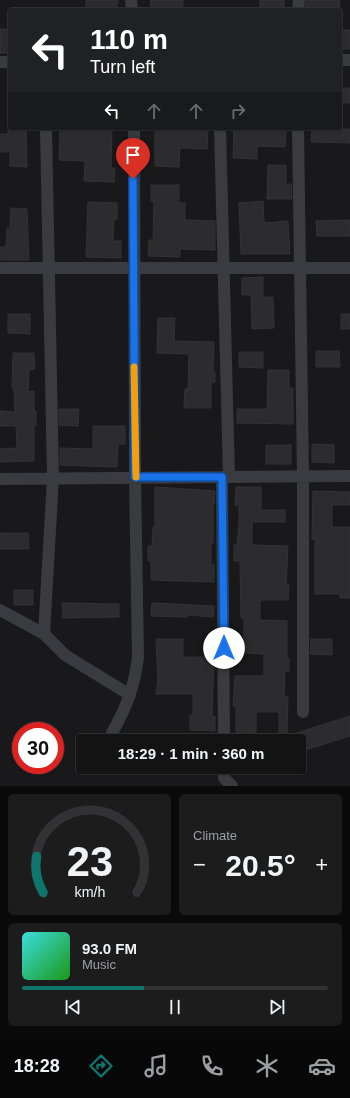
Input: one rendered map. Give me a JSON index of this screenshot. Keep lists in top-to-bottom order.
{
  "page": {
    "turn": ["110 m", "Turn left"],
    "limit": "30",
    "trip": "18:29 · 1 min · 360 m",
    "tile": "Climate",
    "heat": ["−", "20.5°", "+"],
    "song": ["93.0 FM", "Music"],
    "tabs": "18:28",
    "gauge": ["23", "km/h"]
  }
}
